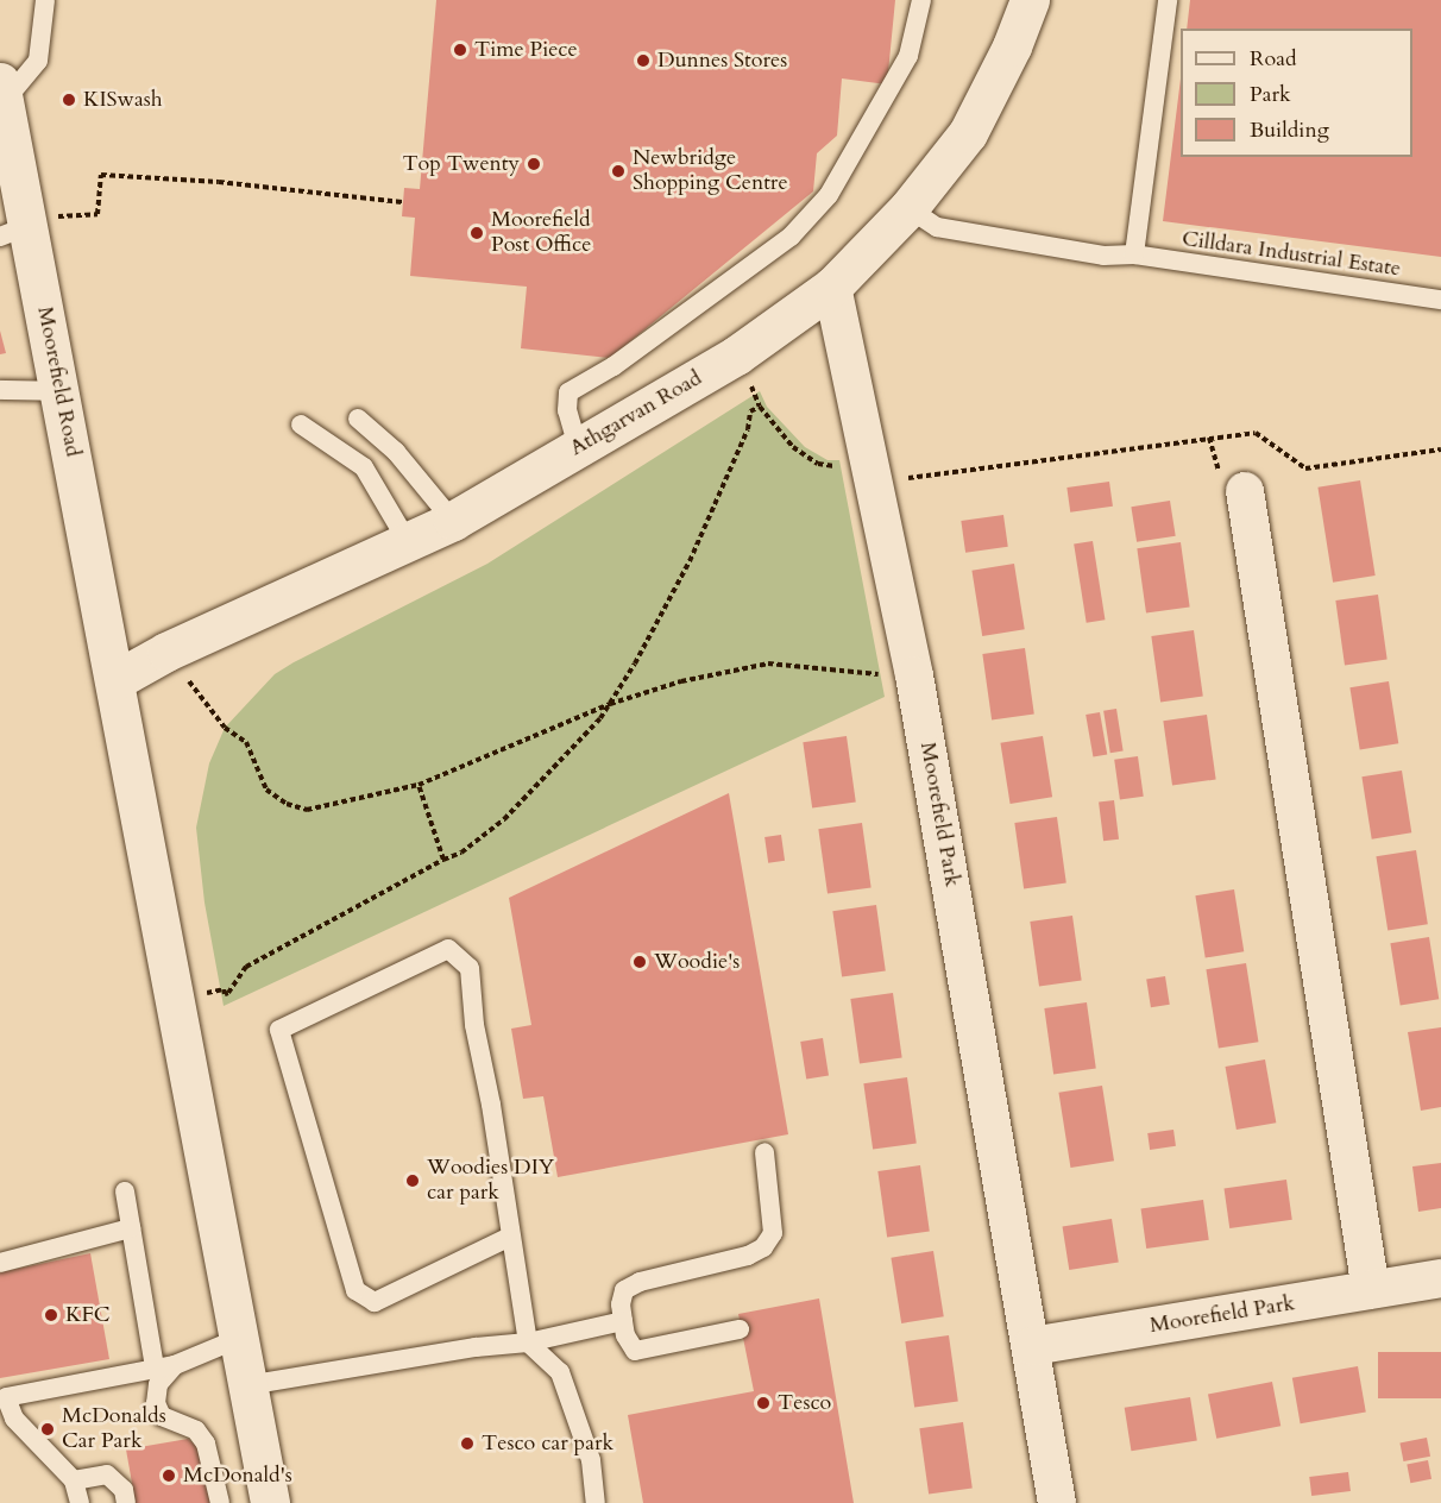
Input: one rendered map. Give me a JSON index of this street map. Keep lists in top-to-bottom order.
{
  "streets": {
    "main road": ["Moorefield Road", "Athgarvan Road"],
    "street": ["Moorefield Park"],
    "lane": ["Cilldara Industrial Estate"]
  },
  "crossings": [
    ["Cilldara Industrial Estate", "Athgarvan Road"],
    ["Moorefield Road", "Athgarvan Road"],
    ["Athgarvan Road", "Moorefield Park"]
  ],
  "places": [
    "Time Piece",
    "Dunnes Stores",
    "KISwash",
    "Top Twenty",
    "Newbridge Shopping Centre",
    "Moorefield Post Office",
    "Woodie's",
    "Woodies DIY car park",
    "KFC",
    "Tesco",
    "McDonalds Car Park",
    "Tesco car park",
    "McDonald's"
  ],
  "legend": ["Road", "Park", "Building"]
}
